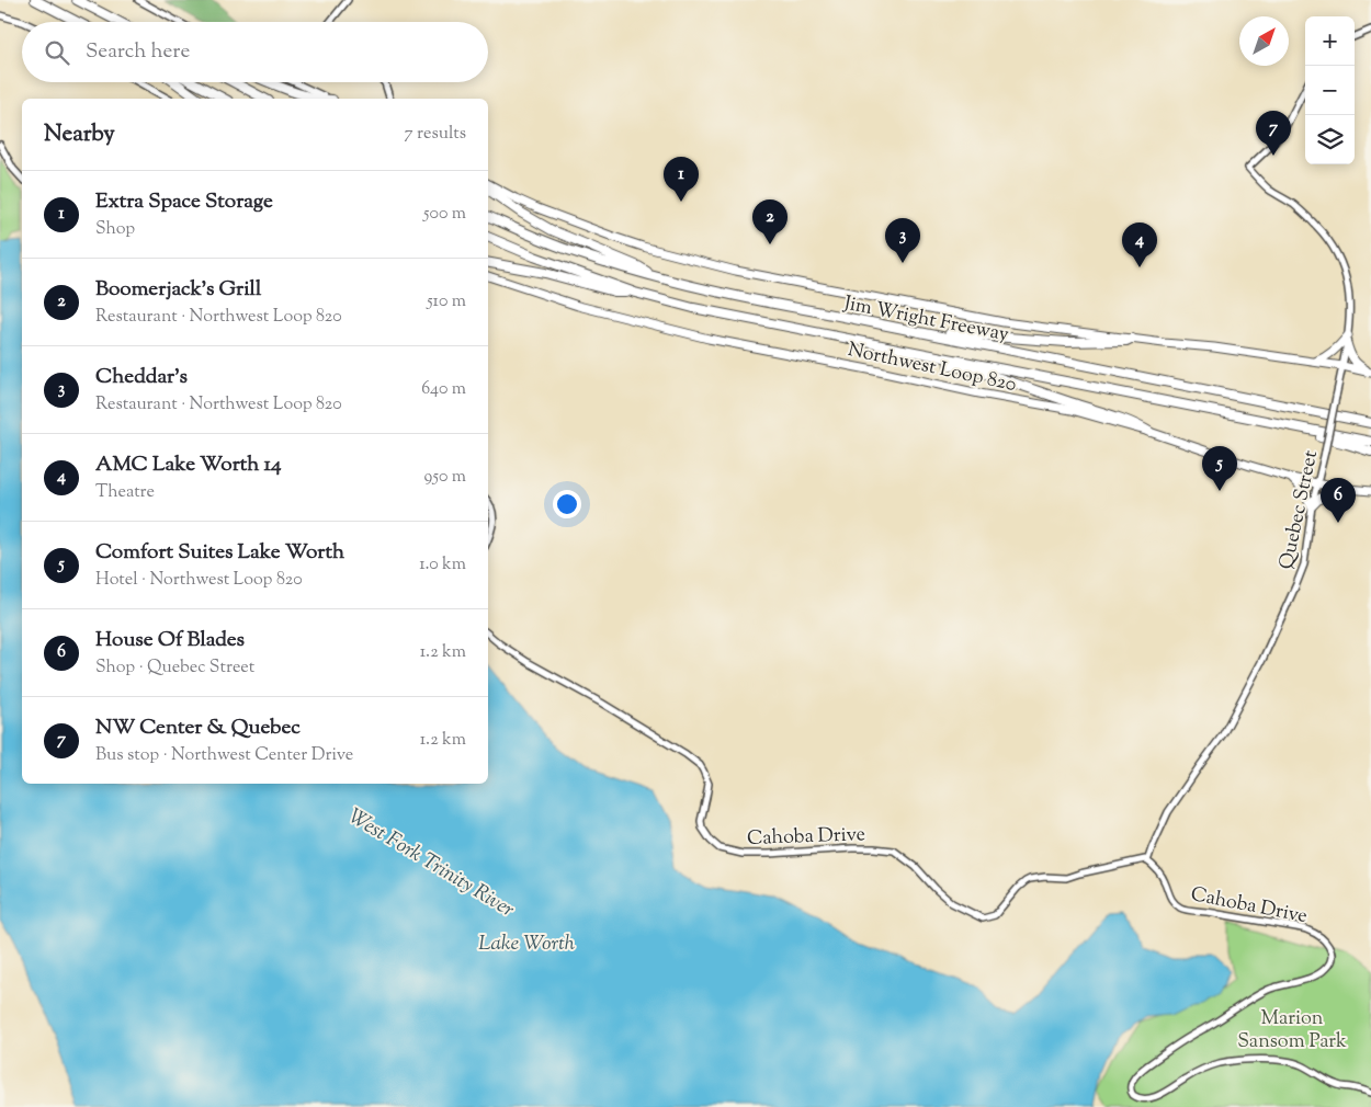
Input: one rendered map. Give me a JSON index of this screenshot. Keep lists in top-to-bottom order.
{
  "streets": {
    "highway": ["Jim Wright Freeway"],
    "main road": ["Northwest Loop 820"],
    "street": ["Quebec Street", "Cahoba Drive"]
  },
  "crossings": [
    ["Northwest Loop 820", "Quebec Street"],
    ["Quebec Street", "Cahoba Drive"]
  ],
  "water": ["West Fork Trinity River", "Lake Worth"],
  "parks": ["Marion Sansom Park"],
  "north": "top right",
  "page": {
    "map_buttons": ["+", "−"],
    "search": "Search here",
    "heading": ["Nearby", "7 results"],
    "pins": [
      "7",
      "1",
      "2",
      "3",
      "4",
      "5",
      "6"
    ],
    "list": [
      {
        "mark": "1",
        "name": "Extra Space Storage",
        "note": "Shop",
        "value": "500 m"
      },
      {
        "mark": "2",
        "name": "Boomerjack's Grill",
        "note": "Restaurant · Northwest Loop 820",
        "value": "510 m"
      },
      {
        "mark": "3",
        "name": "Cheddar's",
        "note": "Restaurant · Northwest Loop 820",
        "value": "640 m"
      },
      {
        "mark": "4",
        "name": "AMC Lake Worth 14",
        "note": "Theatre",
        "value": "950 m"
      },
      {
        "mark": "5",
        "name": "Comfort Suites Lake Worth",
        "note": "Hotel · Northwest Loop 820",
        "value": "1.0 km"
      },
      {
        "mark": "6",
        "name": "House Of Blades",
        "note": "Shop · Quebec Street",
        "value": "1.2 km"
      },
      {
        "mark": "7",
        "name": "NW Center & Quebec",
        "note": "Bus stop · Northwest Center Drive",
        "value": "1.2 km"
      }
    ]
  }
}
